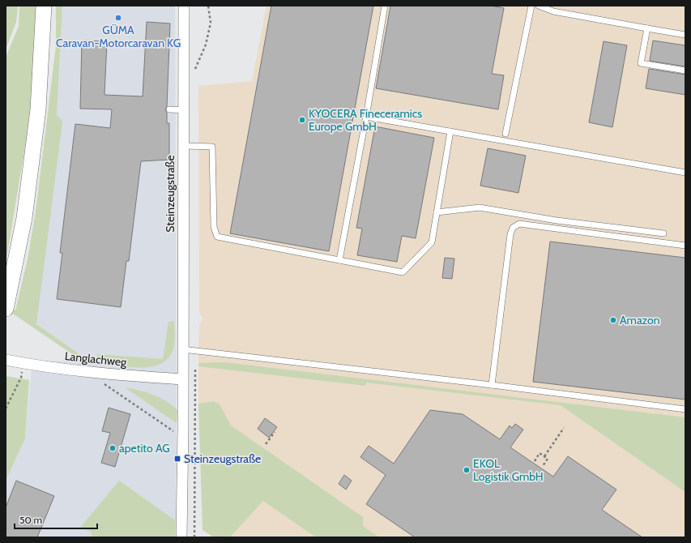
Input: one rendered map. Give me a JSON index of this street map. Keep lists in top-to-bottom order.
{
  "streets": {
    "street": ["Steinzeugstraße", "Langlachweg"]
  },
  "crossings": [
    ["Steinzeugstraße", "Langlachweg"]
  ],
  "places": {
    "other": [
      "GÜMA Caravan-Motorcaravan KG",
      "KYOCERA Fineceramics Europe GmbH",
      "Amazon",
      "apetito AG",
      "EKOL Logistik GmbH"
    ],
    "transit": ["Steinzeugstraße"]
  },
  "scale_bar": "50 m"
}
